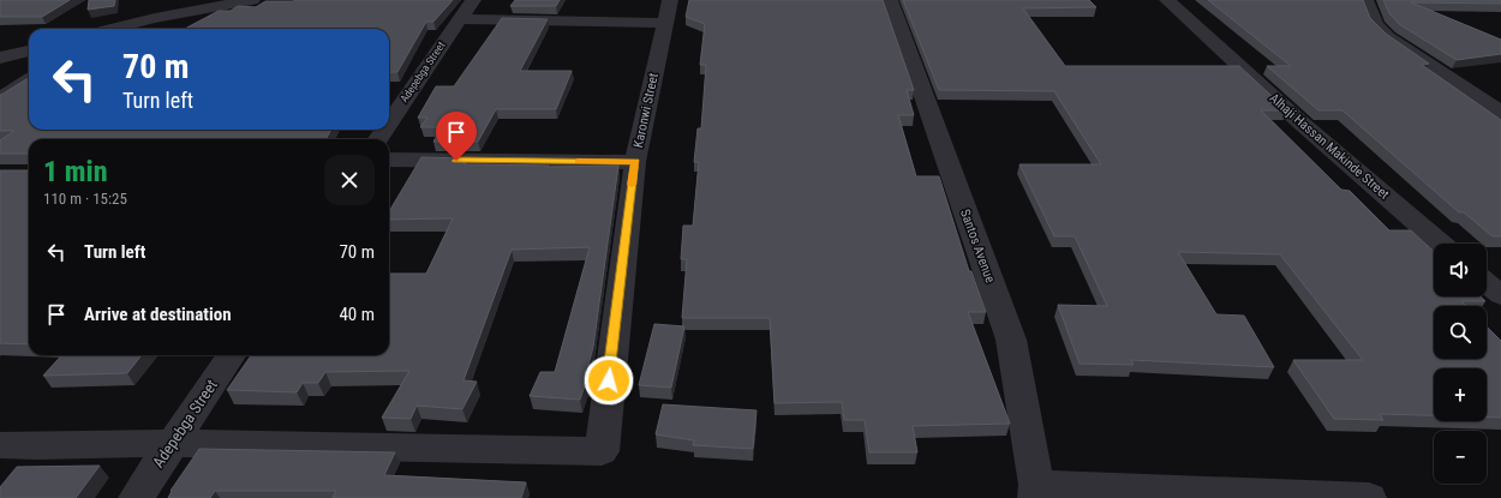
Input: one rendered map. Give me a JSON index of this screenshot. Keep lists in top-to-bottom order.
{
  "streets": {
    "street": [
      "Adepebga Street",
      "Karonwi Street",
      "Alhaji Hassan Makinde Street",
      "Santos Avenue"
    ]
  },
  "crossings": [
    ["Adepebga Street", "Karonwi Street"]
  ],
  "page": {
    "turn": ["70 m", "Turn left"],
    "heading": ["1 min", "110 m · 15:25"],
    "list": [
      {
        "name": "Turn left",
        "value": "70 m"
      },
      {
        "name": "Arrive at destination",
        "value": "40 m"
      }
    ],
    "map_buttons": ["+", "−"]
  }
}
